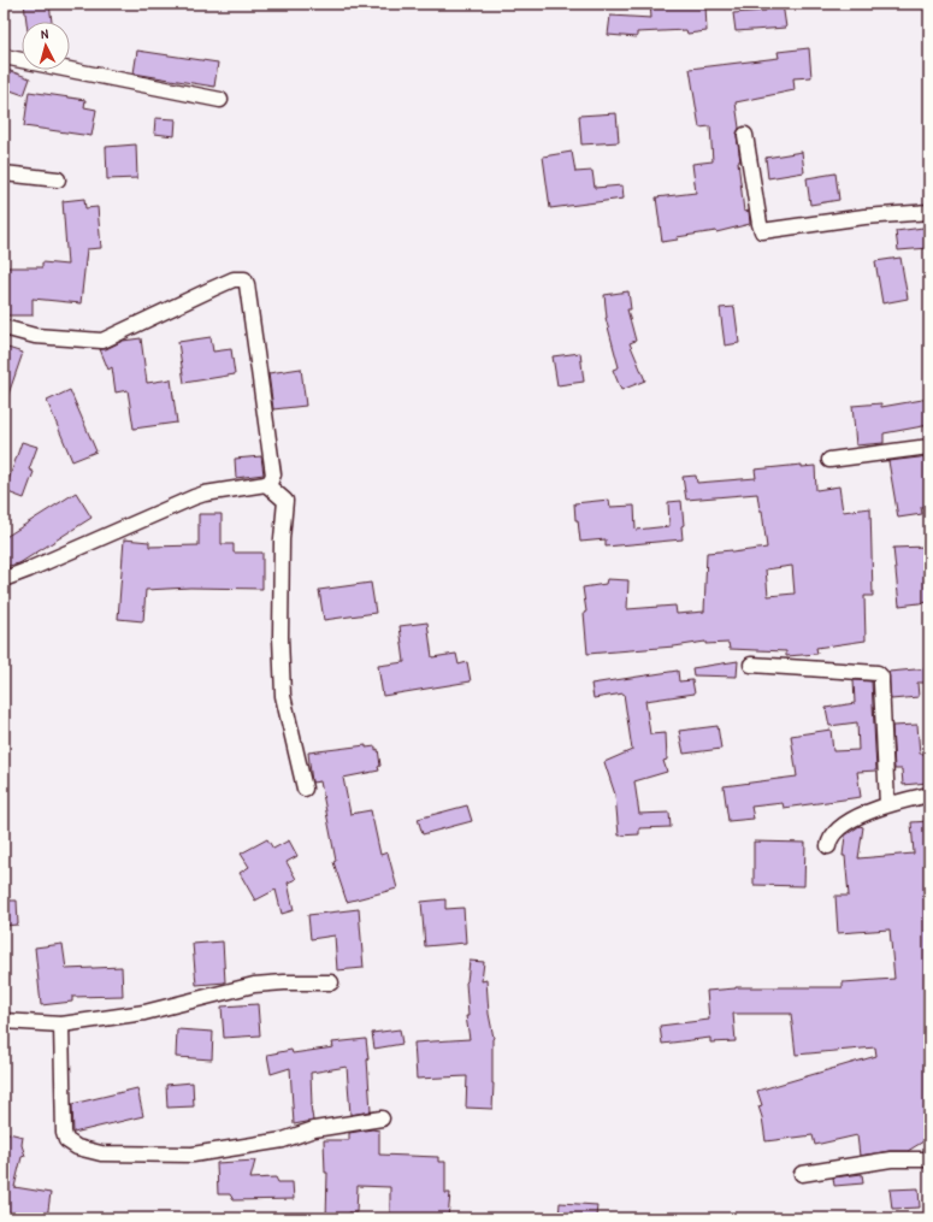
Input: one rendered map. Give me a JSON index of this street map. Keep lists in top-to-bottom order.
{
  "north": "top"
}
